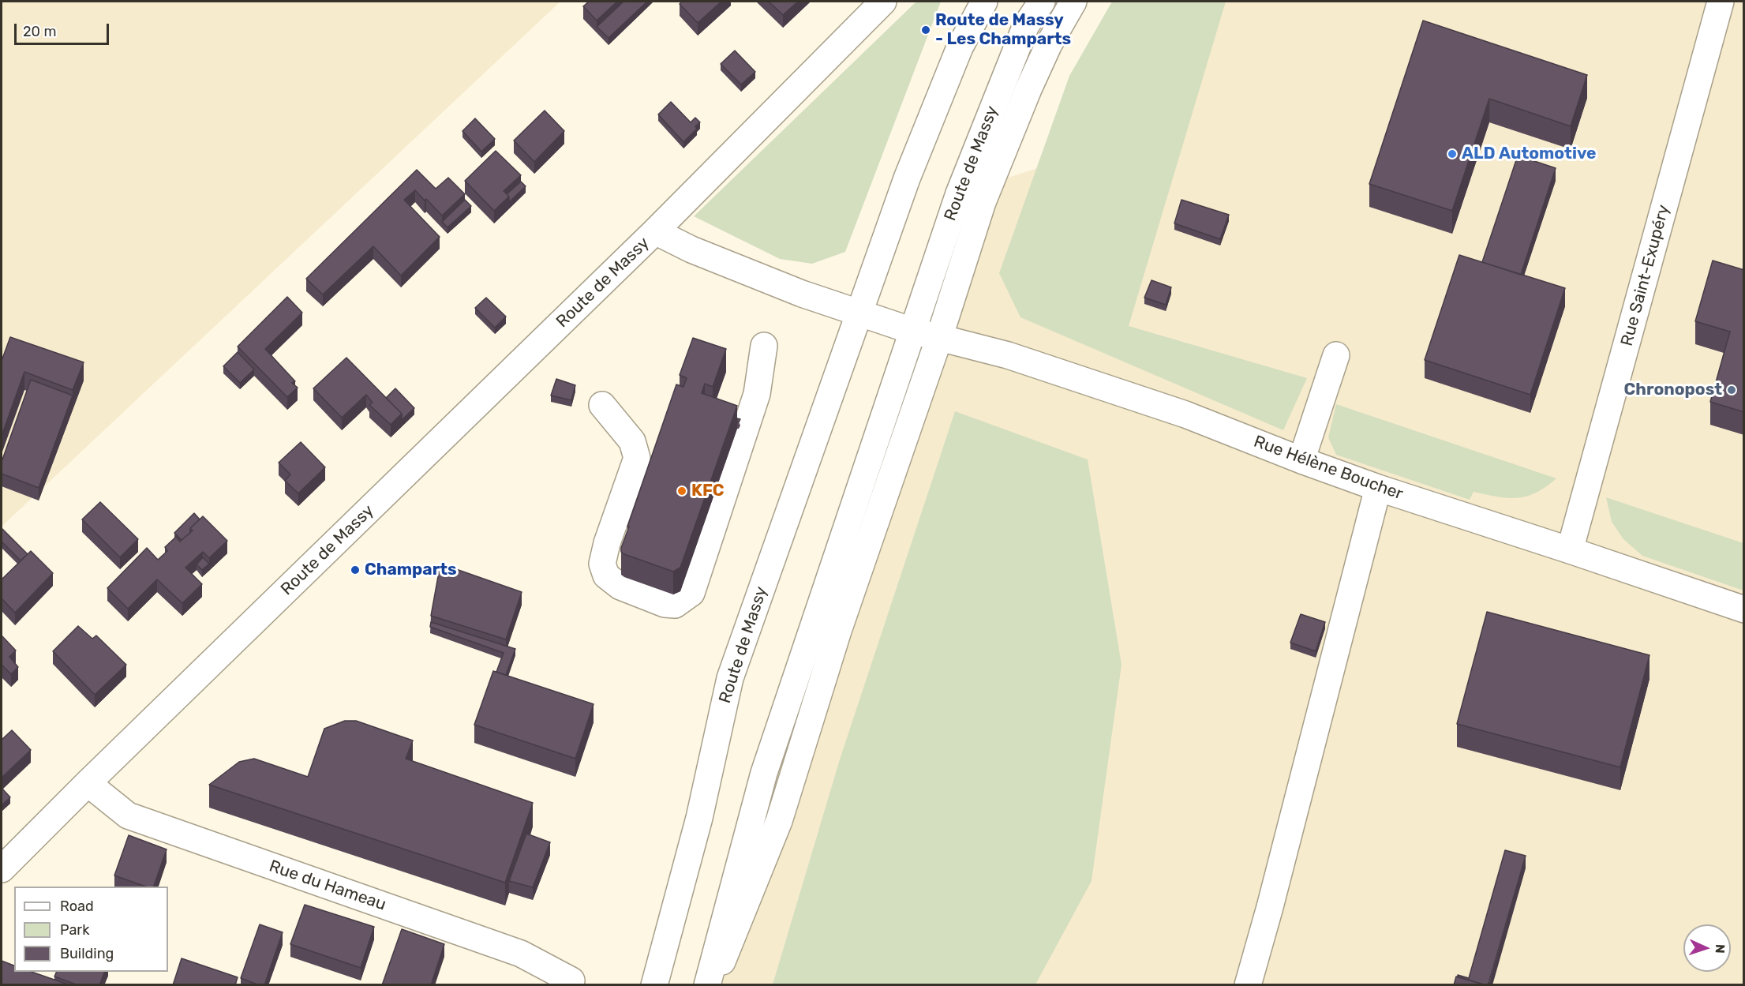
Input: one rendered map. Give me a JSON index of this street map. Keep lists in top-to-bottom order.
{
  "streets": {
    "street": [
      "Route de Massy",
      "Rue Saint-Exupéry",
      "Rue Hélène Boucher",
      "Rue du Hameau"
    ]
  },
  "crossings": [
    ["Route de Massy", "Rue Hélène Boucher"],
    ["Route de Massy", "Rue du Hameau"],
    ["Rue Saint-Exupéry", "Rue Hélène Boucher"]
  ],
  "places": [
    "Route de Massy - Les Champarts",
    "ALD Automotive",
    "Chronopost",
    "KFC",
    "Champarts"
  ],
  "legend": ["Road", "Park", "Building"],
  "scale_bar": "20 m",
  "north": "right"
}
